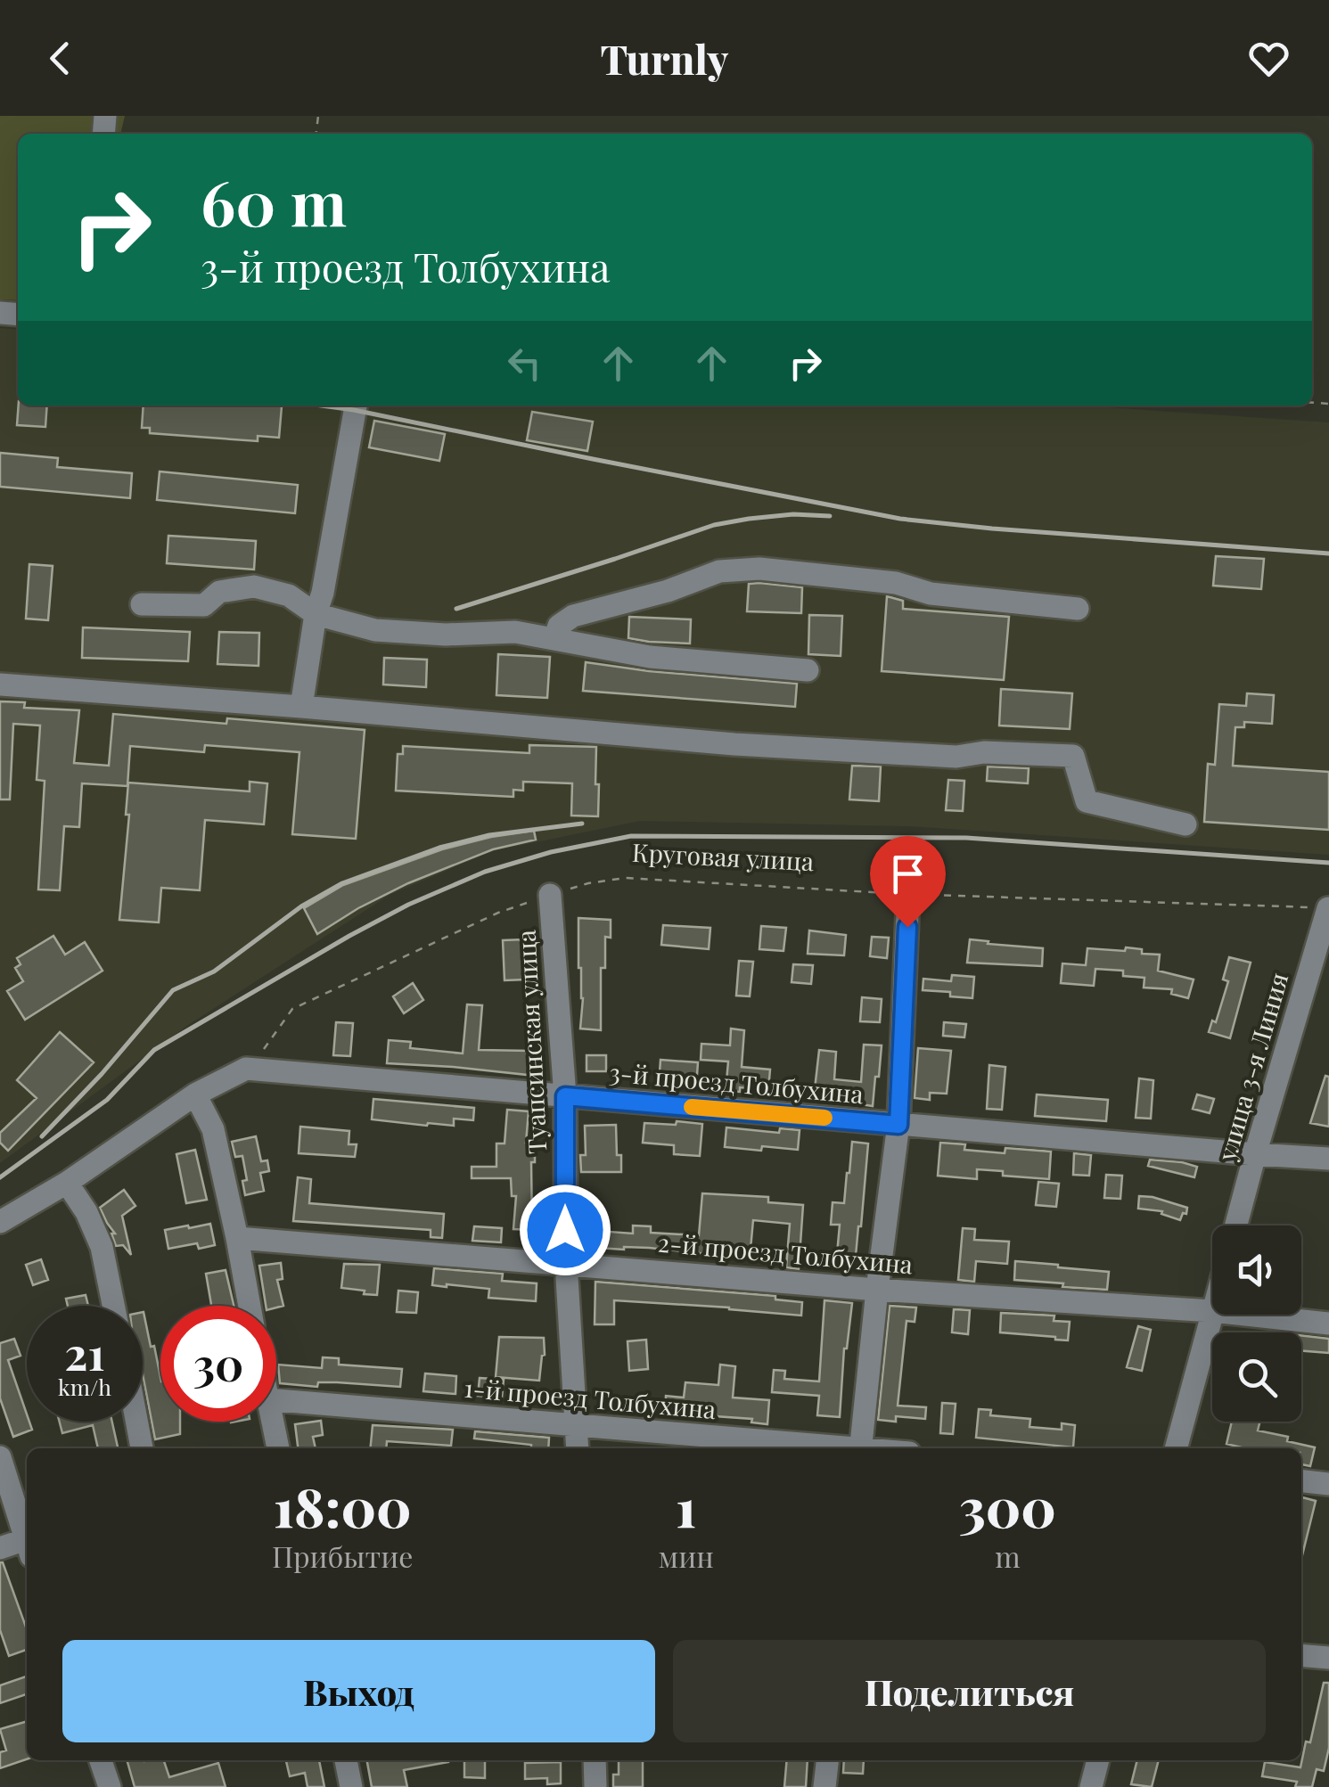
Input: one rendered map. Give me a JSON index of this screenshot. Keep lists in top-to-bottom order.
{
  "streets": {
    "street": [
      "Туапсинская улица",
      "улица 3-я Линия",
      "3-й проезд Толбухина",
      "2-й проезд Толбухина",
      "1-й проезд Толбухина"
    ],
    "path": ["Круговая улица"]
  },
  "crossings": [
    ["Круговая улица", "Туапсинская улица"],
    ["Круговая улица", "улица 3-я Линия"],
    ["Круговая улица", "3-й проезд Толбухина"],
    ["Туапсинская улица", "3-й проезд Толбухина"],
    ["Туапсинская улица", "2-й проезд Толбухина"],
    ["Туапсинская улица", "1-й проезд Толбухина"],
    ["улица 3-я Линия", "3-й проезд Толбухина"]
  ],
  "page": {
    "header": "Turnly",
    "turn": ["60 m", "3-й проезд Толбухина"],
    "speed": "21 km/h",
    "limit": "30",
    "eta": [
      "18:00",
      "Прибытие",
      "1",
      "мин",
      "300",
      "m"
    ],
    "buttons": ["Выход", "Поделиться"]
  }
}
